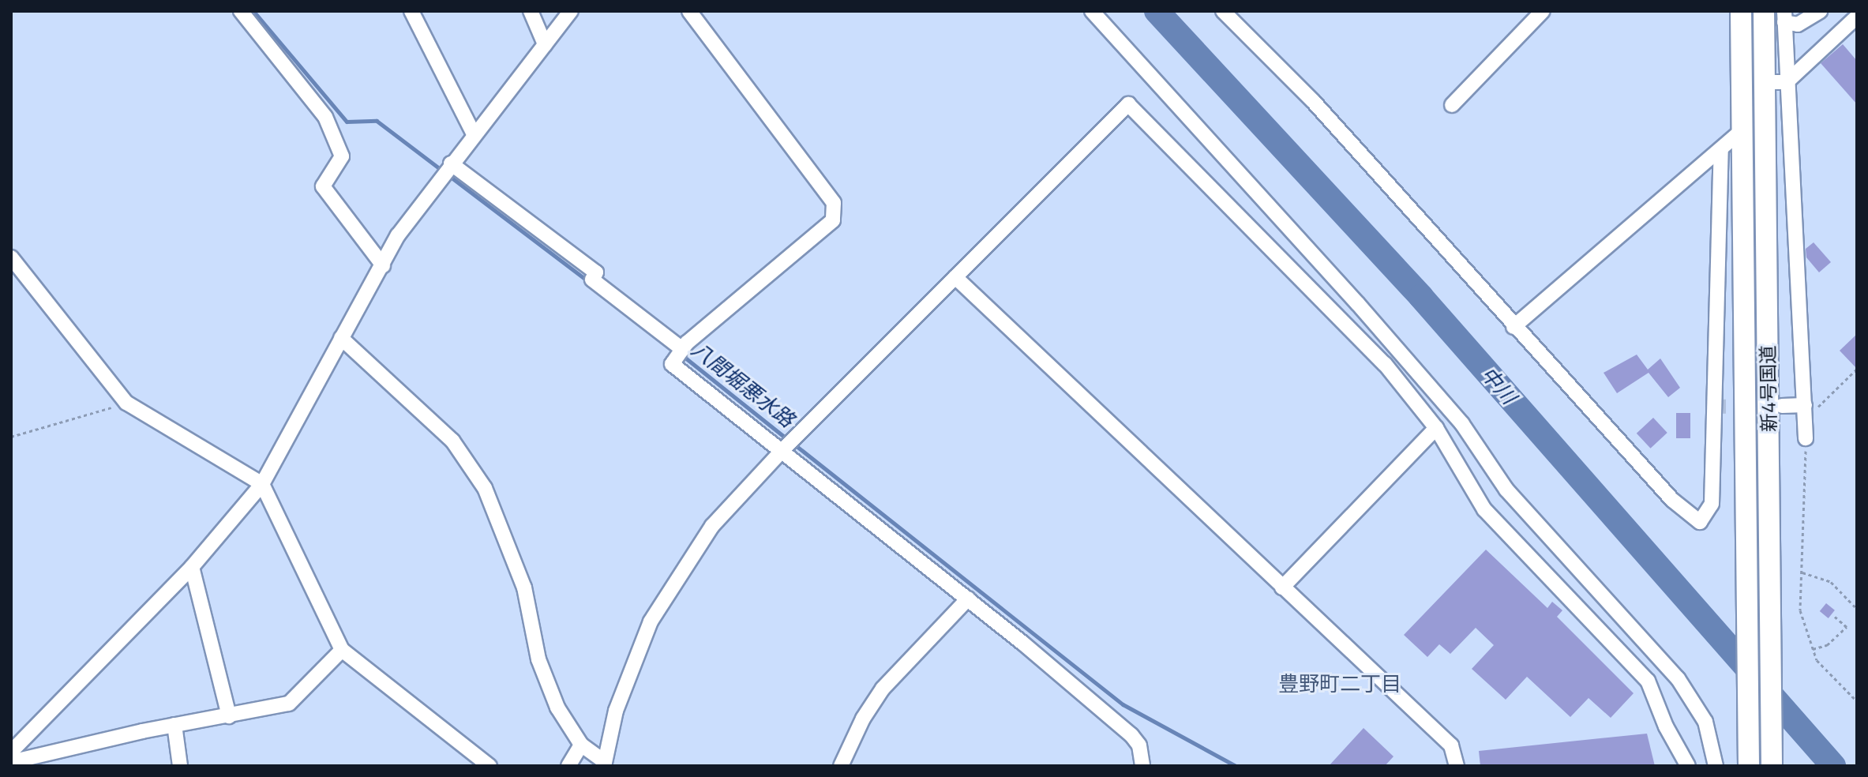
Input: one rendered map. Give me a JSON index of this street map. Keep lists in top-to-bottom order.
{
  "streets": {
    "highway": ["新4号国道"]
  },
  "districts": ["豊野町二丁目"],
  "water": ["八間堀悪水路", "中川"]
}
